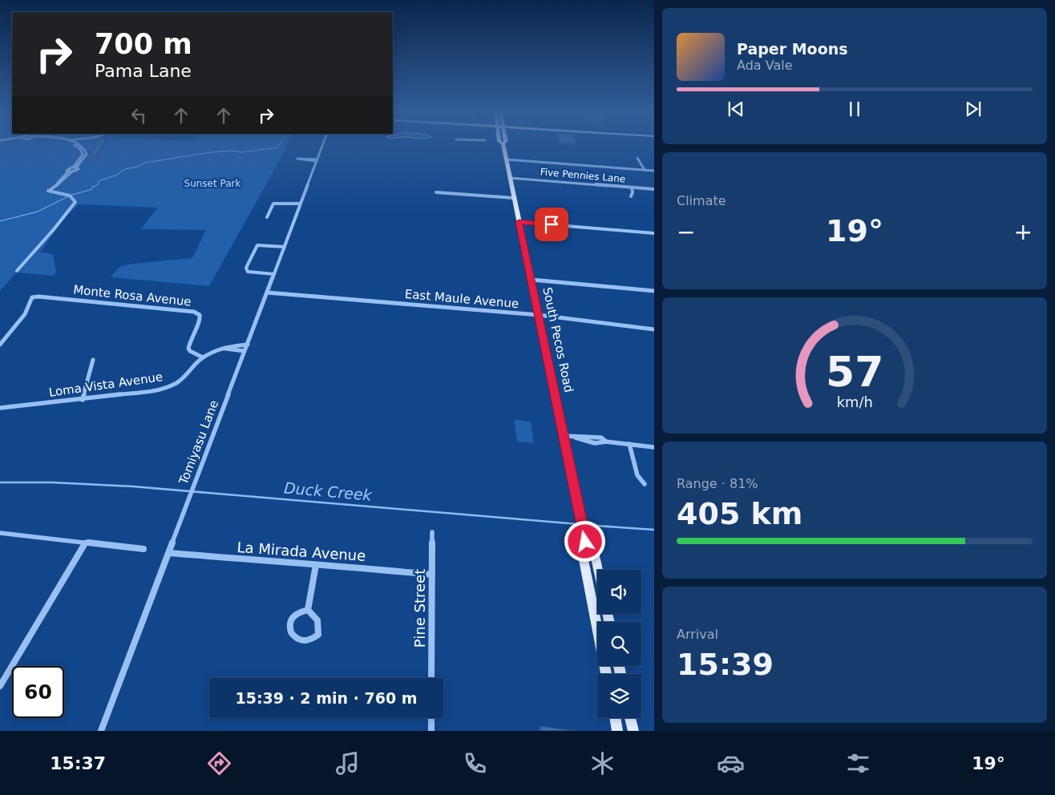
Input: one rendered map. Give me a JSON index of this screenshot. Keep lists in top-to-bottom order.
{
  "streets": {
    "main road": ["South Pecos Road"],
    "street": [
      "Five Pennies Lane",
      "Monte Rosa Avenue",
      "East Maule Avenue",
      "Loma Vista Avenue",
      "Tomiyasu Lane",
      "La Mirada Avenue",
      "Pine Street"
    ]
  },
  "crossings": [
    ["Five Pennies Lane", "South Pecos Road"],
    ["Monte Rosa Avenue", "Loma Vista Avenue"],
    ["East Maule Avenue", "South Pecos Road"],
    ["East Maule Avenue", "Tomiyasu Lane"],
    ["Loma Vista Avenue", "Tomiyasu Lane"],
    ["Tomiyasu Lane", "La Mirada Avenue"],
    ["La Mirada Avenue", "Pine Street"]
  ],
  "water": ["Duck Creek"],
  "parks": ["Sunset Park"],
  "page": {
    "turn": ["700 m", "Pama Lane"],
    "song": ["Paper Moons", "Ada Vale"],
    "tile": [
      "Climate",
      ["Range · 81%", "405 km"],
      ["Arrival", "15:39"]
    ],
    "heat": ["−", "19°", "+"],
    "limit": "60",
    "trip": "15:39 · 2 min · 760 m",
    "tabs": ["15:37", "19°"],
    "gauge": ["57", "km/h"]
  }
}
